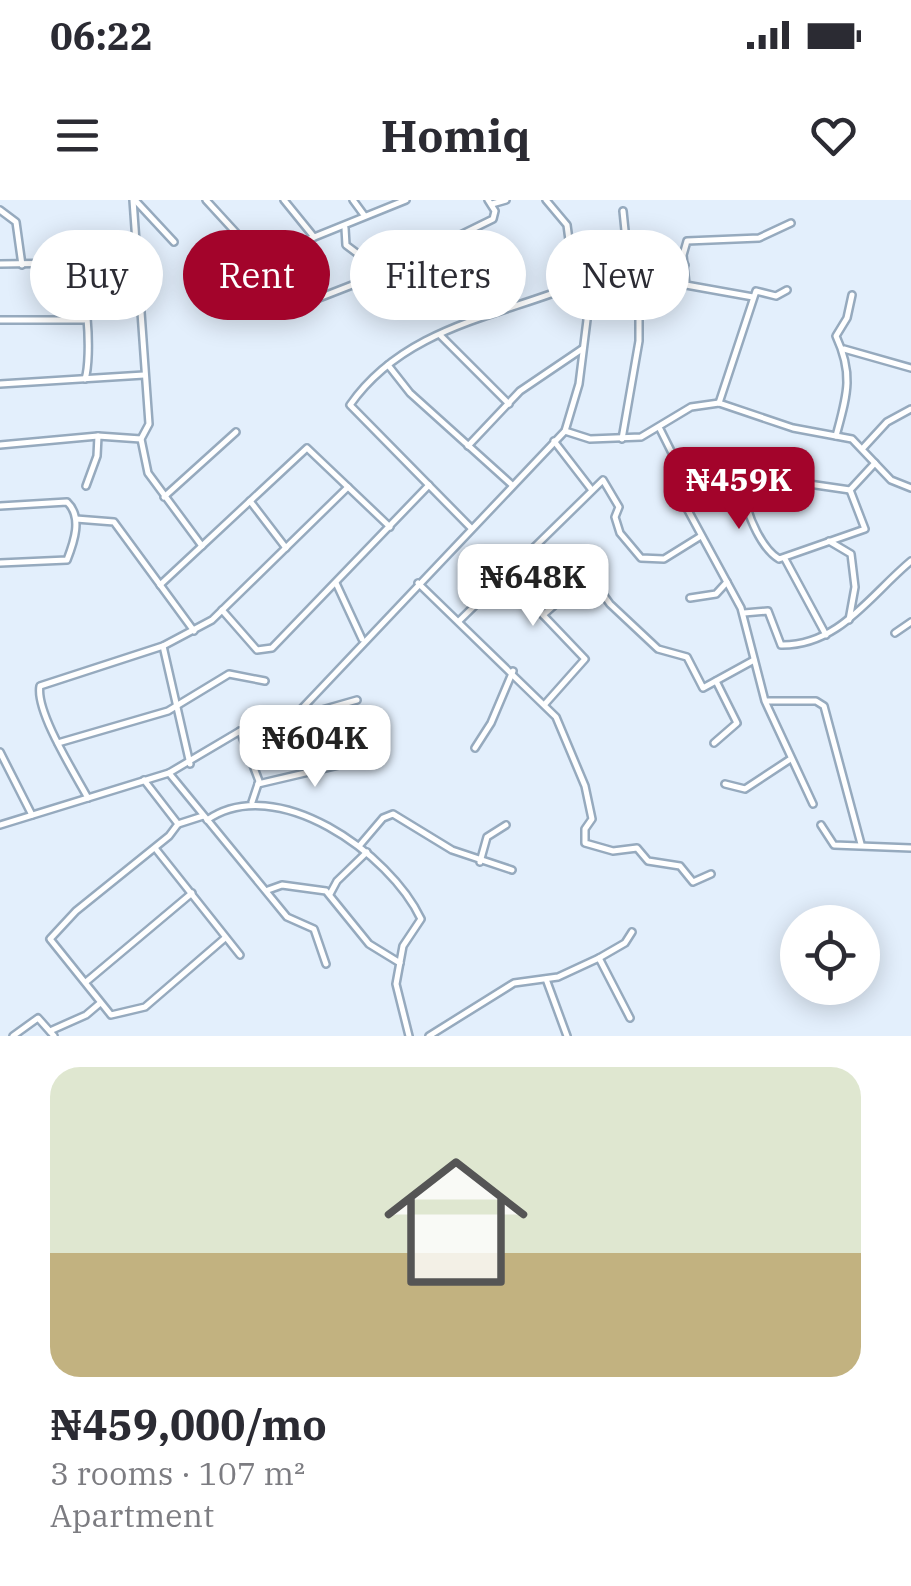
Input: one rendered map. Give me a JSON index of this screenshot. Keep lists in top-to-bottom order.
{
  "page": {
    "status": "06:22",
    "header": "Homiq",
    "chip": [
      "Buy",
      "Rent",
      "Filters",
      "New"
    ],
    "price": ["₦459K", "₦648K", "₦604K"],
    "list": [
      {
        "name": "₦459,000/mo",
        "note": "3 rooms · 107 m² · Apartment"
      }
    ]
  }
}
